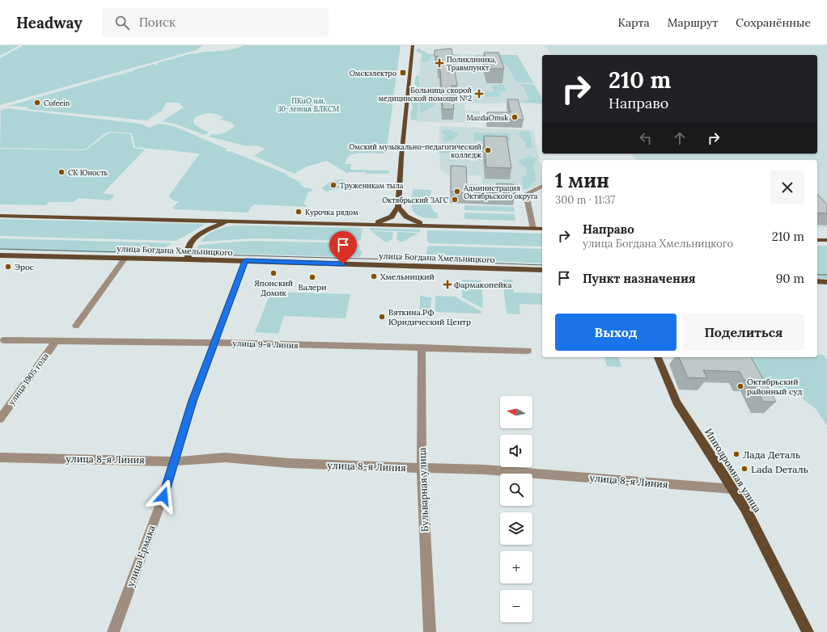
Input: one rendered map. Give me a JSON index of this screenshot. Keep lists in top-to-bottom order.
{
  "streets": {
    "main road": ["улица Богдана Хмельницкого", "Ипподромная улица"],
    "street": [
      "улица 9-я Линия",
      "улица 1905 года",
      "улица 8-я Линия",
      "Бульварная улица",
      "улица Ермака"
    ]
  },
  "crossings": [
    ["улица Богдана Хмельницкого", "улица Ермака"],
    ["улица 9-я Линия", "улица 1905 года"],
    ["улица 9-я Линия", "Бульварная улица"],
    ["улица 9-я Линия", "улица Ермака"],
    ["улица 8-я Линия", "Ипподромная улица"],
    ["улица 8-я Линия", "Бульварная улица"],
    ["улица 8-я Линия", "улица Ермака"]
  ],
  "parks": ["ПКиО им. 30-летия ВЛКСМ"],
  "places": {
    "health": ["Поликлиника, Травмпункт", "Больница скорой медицинской помощи №2", "Фармакопейка"],
    "transit": ["Омскэлектро"],
    "other": [
      "Cofeein",
      "MazdaOmsk",
      "Омский музыкально-педагогический колледж",
      "СК Юность",
      "Труженикам тыла",
      "Администрация Октябрьского округа",
      "Октябрьский ЗАГС",
      "Курочка рядом",
      "Эрос",
      "Японский Домик",
      "Хмельницкий",
      "Валери",
      "Вяткина.РФ Юридический Центр",
      "Октябрьский районный суд",
      "Лада Деталь",
      "Lada Dеталь"
    ]
  },
  "north": "left",
  "page": {
    "header": "Headway",
    "search": "Поиск",
    "nav": ["Карта", "Маршрут", "Сохранённые"],
    "turn": ["210 m", "Направо"],
    "heading": ["1 мин", "300 m · 11:37"],
    "list": [
      {
        "name": "Направо",
        "note": "улица Богдана Хмельницкого",
        "value": "210 m"
      },
      {
        "name": "Пункт назначения",
        "value": "90 m"
      }
    ],
    "buttons": ["Выход", "Поделиться"],
    "map_buttons": ["+", "−"]
  }
}
